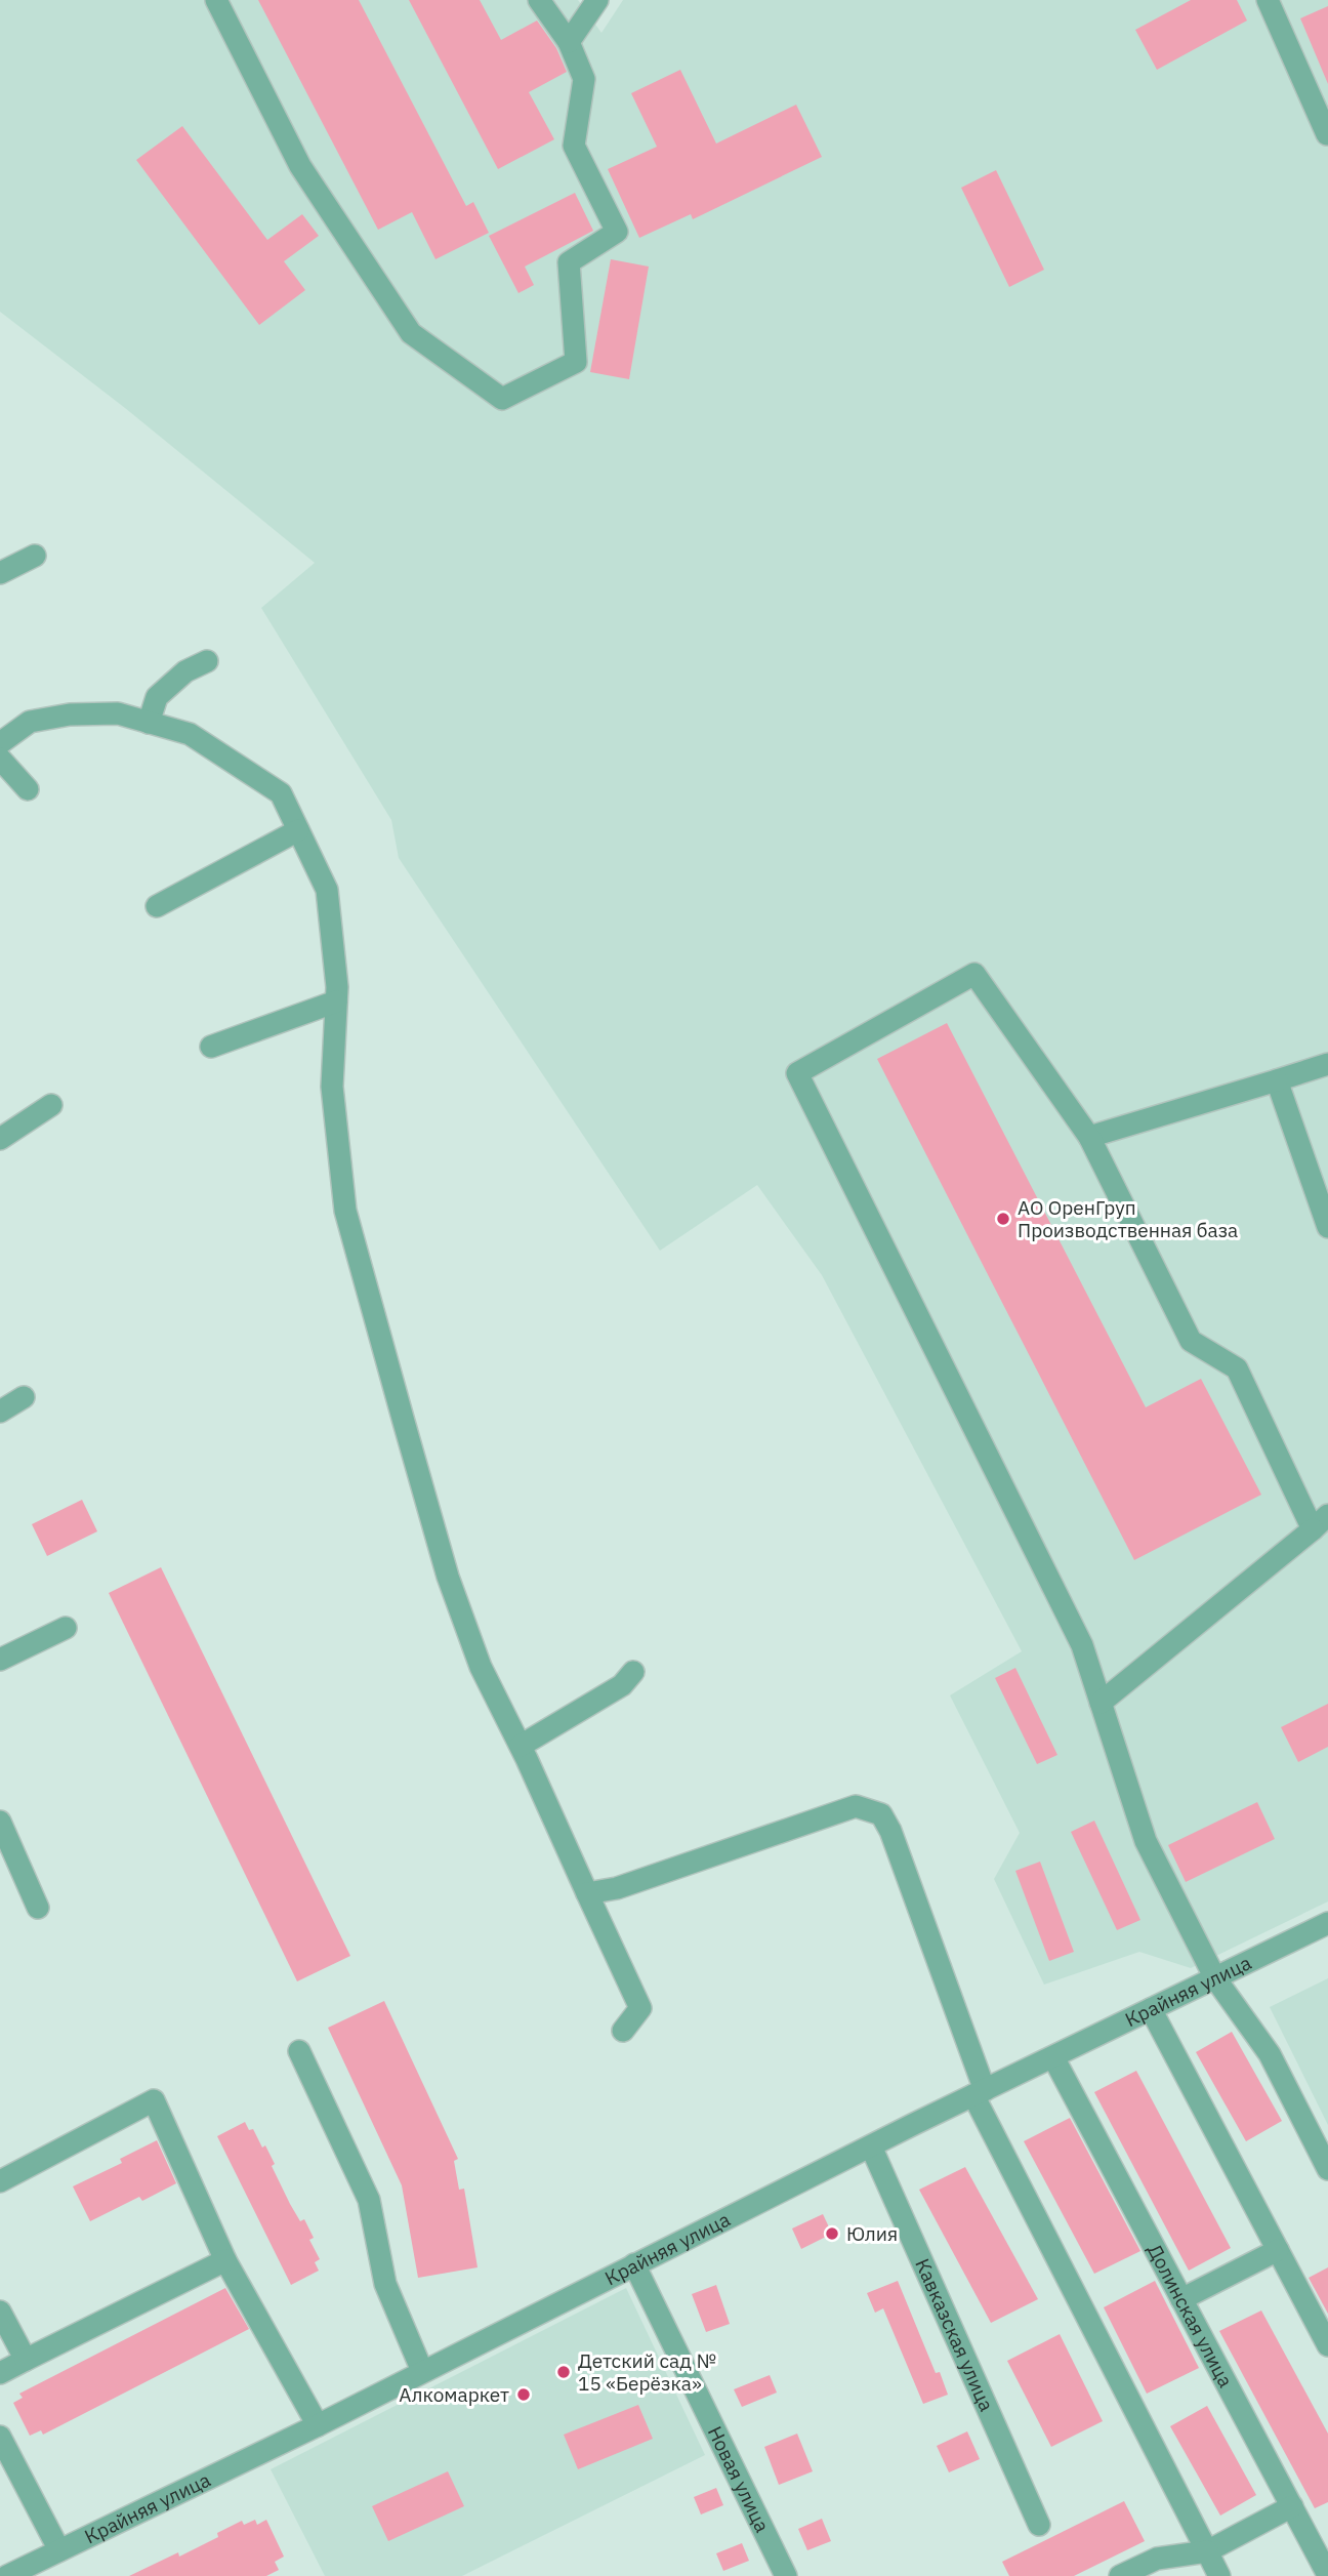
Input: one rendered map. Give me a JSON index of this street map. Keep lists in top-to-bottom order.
{
  "streets": {
    "street": [
      "Крайняя улица",
      "Долинская улица",
      "Кавказская улица",
      "Новая улица"
    ]
  },
  "crossings": [
    ["Крайняя улица", "Долинская улица"],
    ["Крайняя улица", "Кавказская улица"],
    ["Крайняя улица", "Новая улица"]
  ],
  "places": [
    "АО ОренГруп Производственная база",
    "Юлия",
    "Детский сад № 15 «Берёзка»",
    "Алкомаркет"
  ]
}
